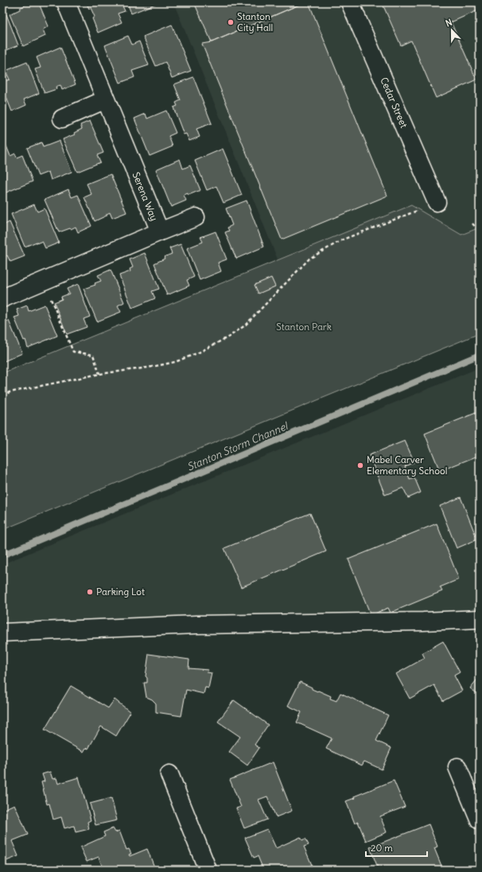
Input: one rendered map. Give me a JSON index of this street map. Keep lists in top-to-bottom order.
{
  "streets": {
    "street": ["Cedar Street", "Serena Way"]
  },
  "water": ["Stanton Storm Channel"],
  "parks": ["Stanton Park"],
  "places": ["Stanton City Hall", "Mabel Carver Elementary School", "Parking Lot"],
  "scale_bar": "20 m",
  "north": "top"
}
